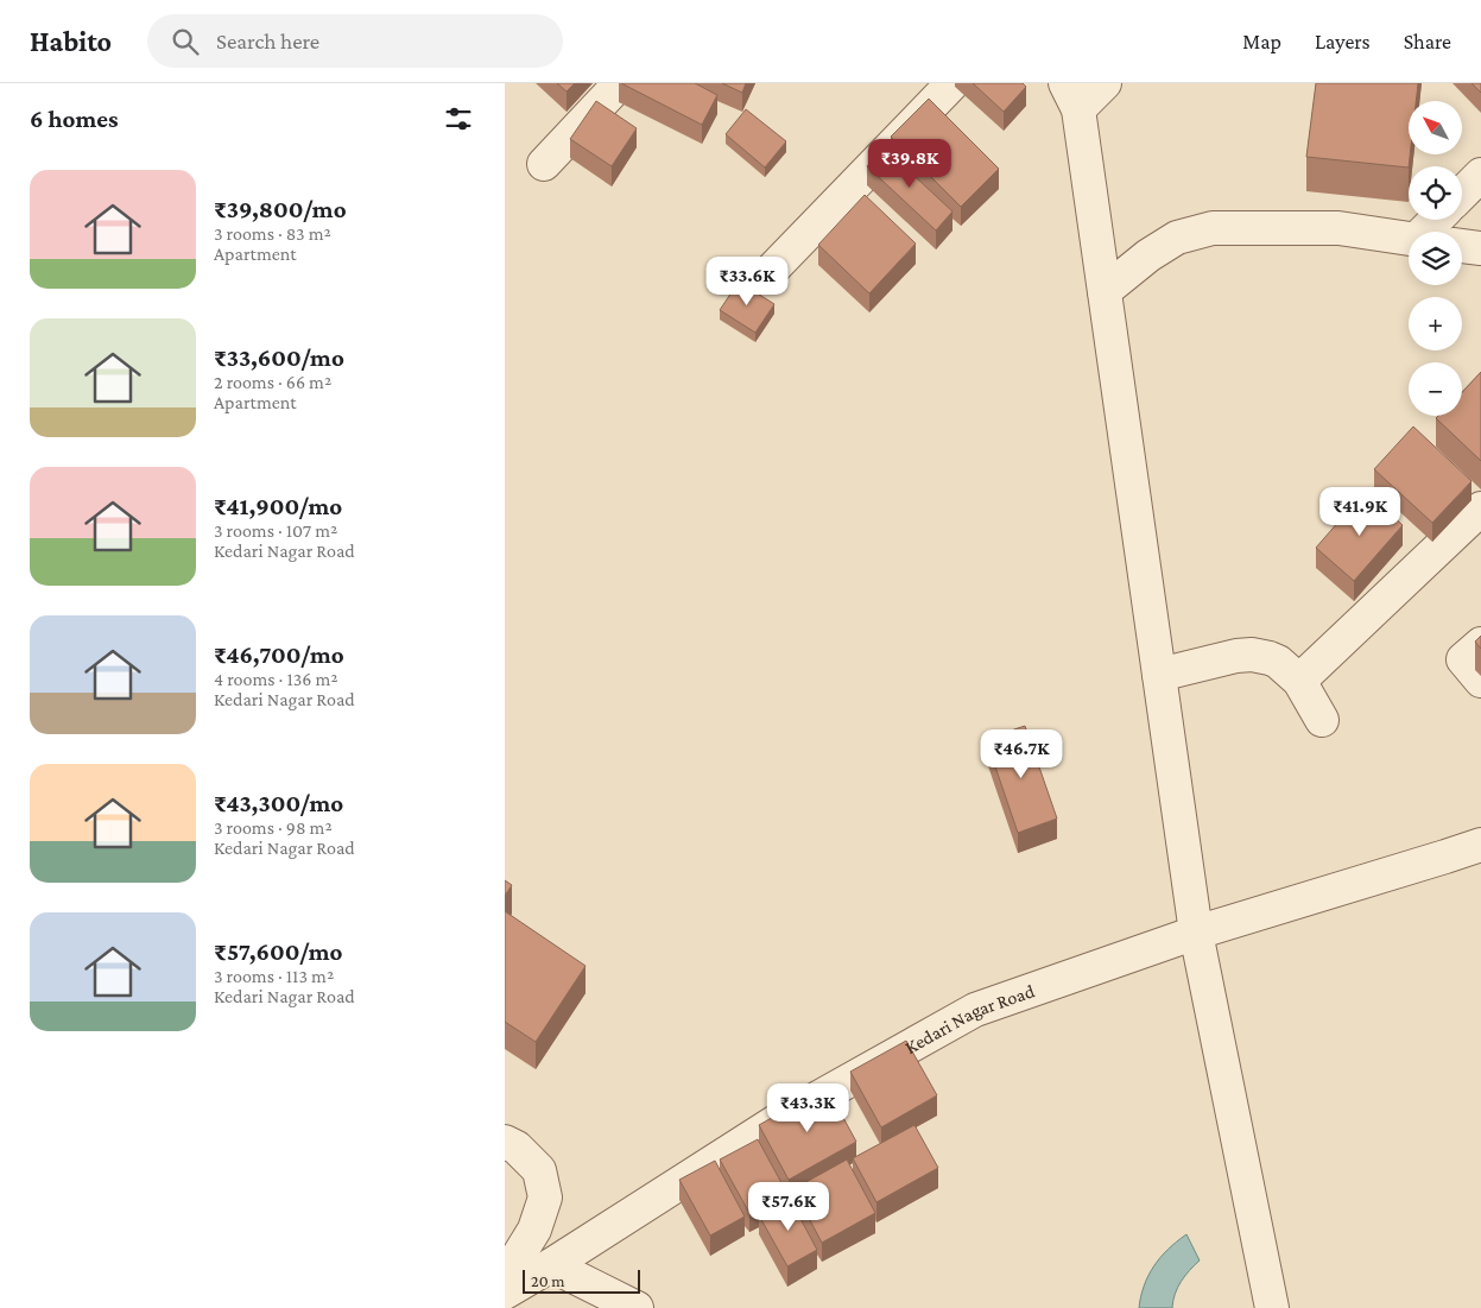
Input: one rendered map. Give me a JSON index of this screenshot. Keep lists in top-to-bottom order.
{
  "streets": {
    "street": ["Kedari Nagar Road"]
  },
  "scale_bar": "20 m",
  "north": "top left",
  "page": {
    "header": "Habito",
    "search": "Search here",
    "nav": ["Map", "Layers", "Share"],
    "heading": "6 homes",
    "map_buttons": ["+", "−"],
    "price": [
      "₹39.8K",
      "₹33.6K",
      "₹41.9K",
      "₹46.7K",
      "₹43.3K",
      "₹57.6K"
    ],
    "list": [
      {
        "name": "₹39,800/mo",
        "note": "3 rooms · 83 m² · Apartment"
      },
      {
        "name": "₹33,600/mo",
        "note": "2 rooms · 66 m² · Apartment"
      },
      {
        "name": "₹41,900/mo",
        "note": "3 rooms · 107 m² · Kedari Nagar Road"
      },
      {
        "name": "₹46,700/mo",
        "note": "4 rooms · 136 m² · Kedari Nagar Road"
      },
      {
        "name": "₹43,300/mo",
        "note": "3 rooms · 98 m² · Kedari Nagar Road"
      },
      {
        "name": "₹57,600/mo",
        "note": "3 rooms · 113 m² · Kedari Nagar Road"
      }
    ],
    "scale": "20 m"
  }
}
